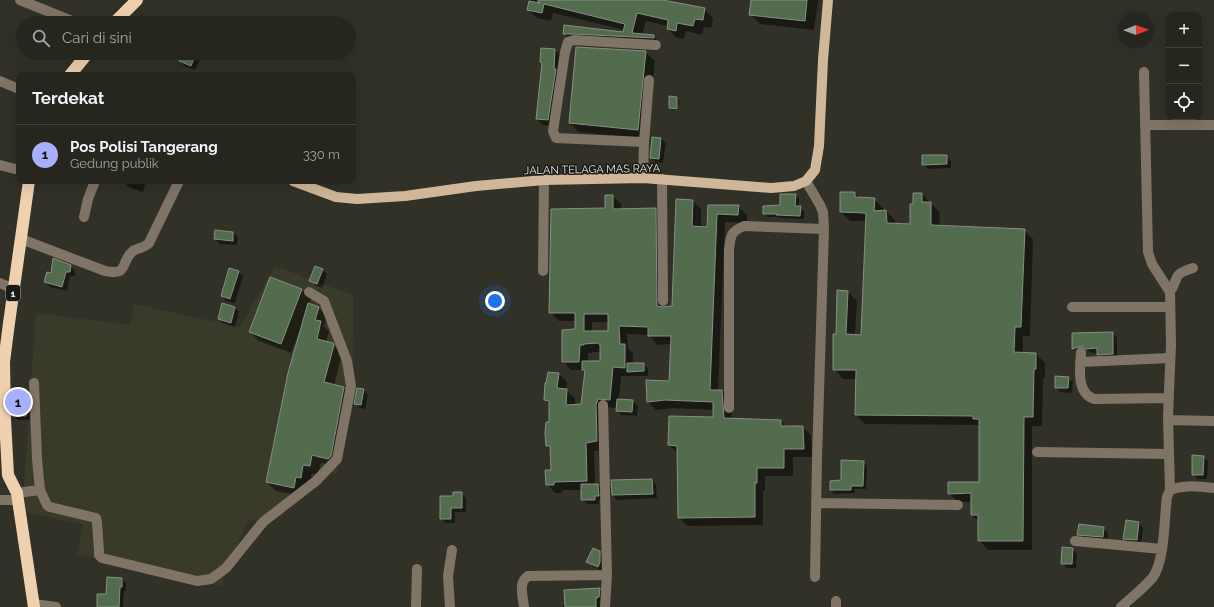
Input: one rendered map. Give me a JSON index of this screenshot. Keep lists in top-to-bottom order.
{
  "streets": {
    "highway": ["1"],
    "main road": ["JALAN TELAGA MAS RAYA"]
  },
  "north": "right",
  "page": {
    "map_buttons": ["+", "−"],
    "search": "Cari di sini",
    "heading": "Terdekat",
    "list": [
      {
        "mark": "1",
        "name": "Pos Polisi Tangerang",
        "note": "Gedung publik",
        "value": "330 m"
      }
    ],
    "pins": "1"
  }
}
